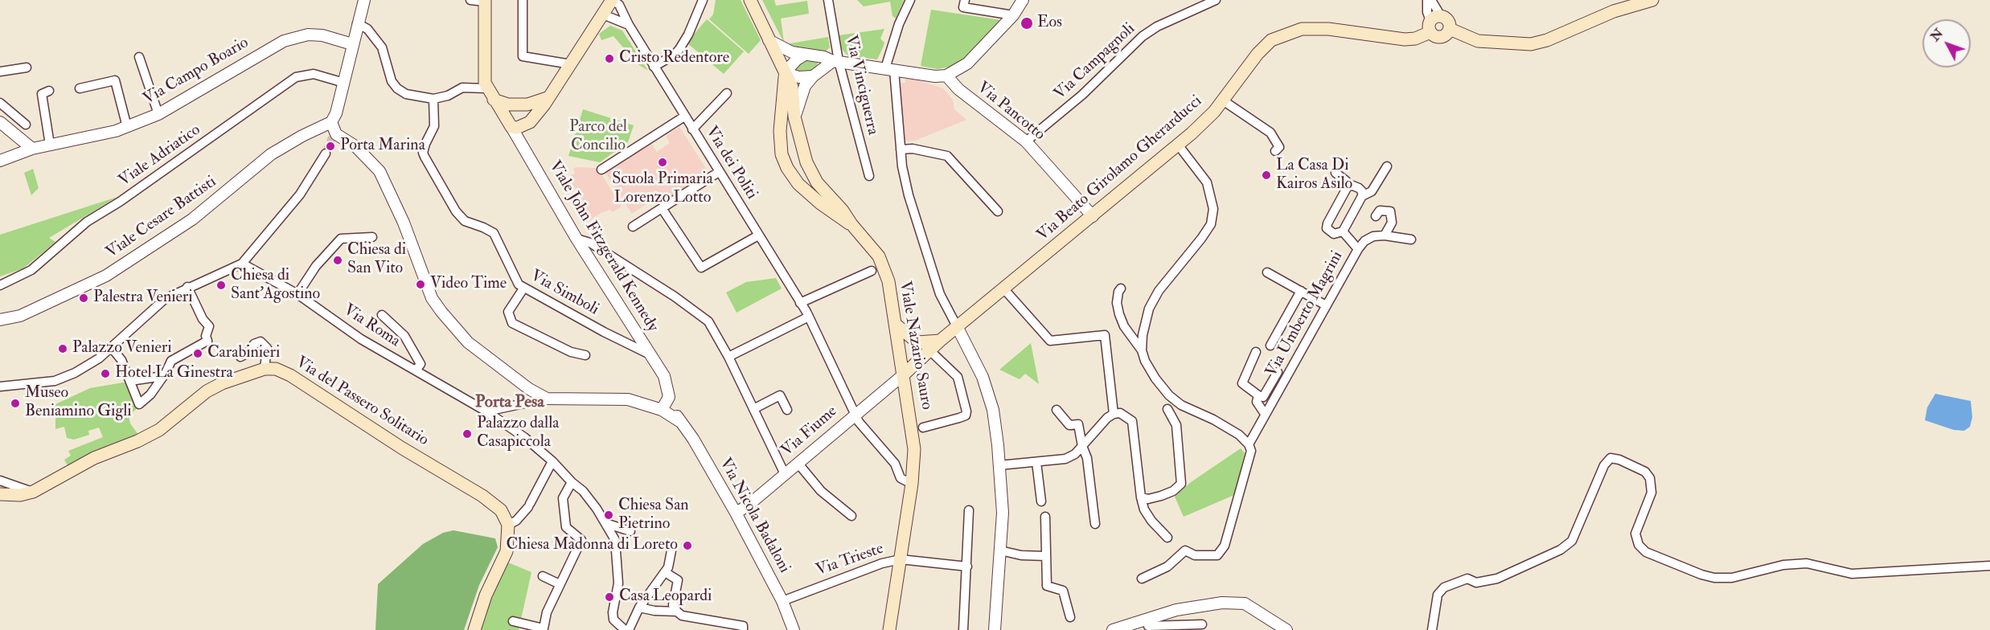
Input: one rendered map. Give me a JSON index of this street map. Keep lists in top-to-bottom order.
{
  "streets": {
    "main road": ["Via Beato Girolamo Gherarducci", "Viale Nazario Sauro", "Via del Passero Solitario"],
    "street": [
      "Via Campagnoli",
      "Via Campo Boario",
      "Via Vinciguerra",
      "Via Pancotto",
      "Viale Adriatico",
      "Via dei Politi",
      "Viale Cesare Battisti",
      "Viale John Fitzgerald Kennedy",
      "Via Simboli",
      "Via Umberto Magrini",
      "Via Roma",
      "Via Fiume",
      "Via Nicola Badaloni",
      "Via Trieste"
    ]
  },
  "crossings": [
    ["Via Campagnoli", "Via Pancotto"],
    ["Via Pancotto", "Via Beato Girolamo Gherarducci"],
    ["Via dei Politi", "Via Fiume"],
    ["Viale John Fitzgerald Kennedy", "Via Nicola Badaloni"],
    ["Viale Nazario Sauro", "Via Fiume"],
    ["Viale Nazario Sauro", "Via Trieste"],
    ["Via Fiume", "Via Nicola Badaloni"],
    ["Via Nicola Badaloni", "Via Trieste"]
  ],
  "districts": ["Porta Pesa"],
  "parks": ["Parco del Concilio"],
  "places": [
    "Eos",
    "Cristo Redentore",
    "Porta Marina",
    "Scuola Primaria Lorenzo Lotto",
    "La Casa Di Kairos Asilo",
    "Chiesa di San Vito",
    "Video Time",
    "Chiesa di Sant'Agostino",
    "Palestra Venieri",
    "Palazzo Venieri",
    "Carabinieri",
    "Hotel La Ginestra",
    "Museo Beniamino Gigli",
    "Palazzo dalla Casapiccola",
    "Chiesa San Pietrino",
    "Chiesa Madonna di Loreto",
    "Casa Leopardi"
  ],
  "north": "top left"
}
